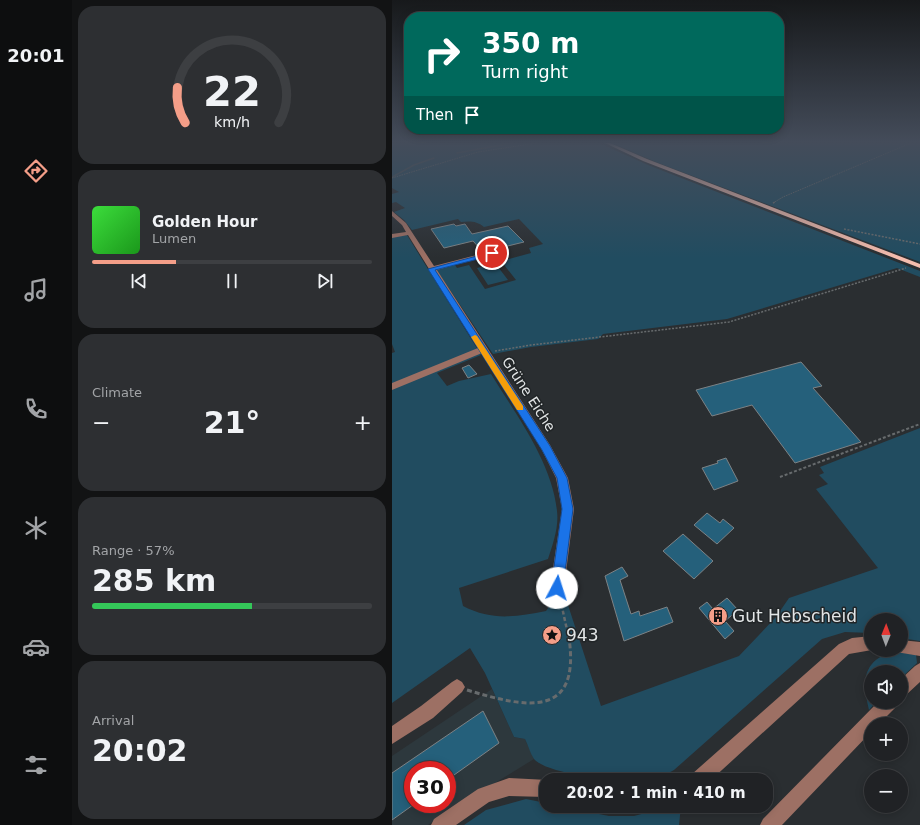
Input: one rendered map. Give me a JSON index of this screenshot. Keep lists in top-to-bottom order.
{
  "streets": {
    "street": ["Grüne Eiche"]
  },
  "places": {
    "building": ["Gut Hebscheid"],
    "place": ["943"]
  },
  "north": "top",
  "page": {
    "tabs": "20:01",
    "turn": ["350 m", "Turn right"],
    "then": "Then",
    "song": ["Golden Hour", "Lumen"],
    "tile": [
      "Climate",
      ["Range · 57%", "285 km"],
      ["Arrival", "20:02"]
    ],
    "heat": ["−", "21°", "+"],
    "map_buttons": ["+", "−"],
    "limit": "30",
    "trip": "20:02 · 1 min · 410 m",
    "gauge": ["22", "km/h"]
  }
}
